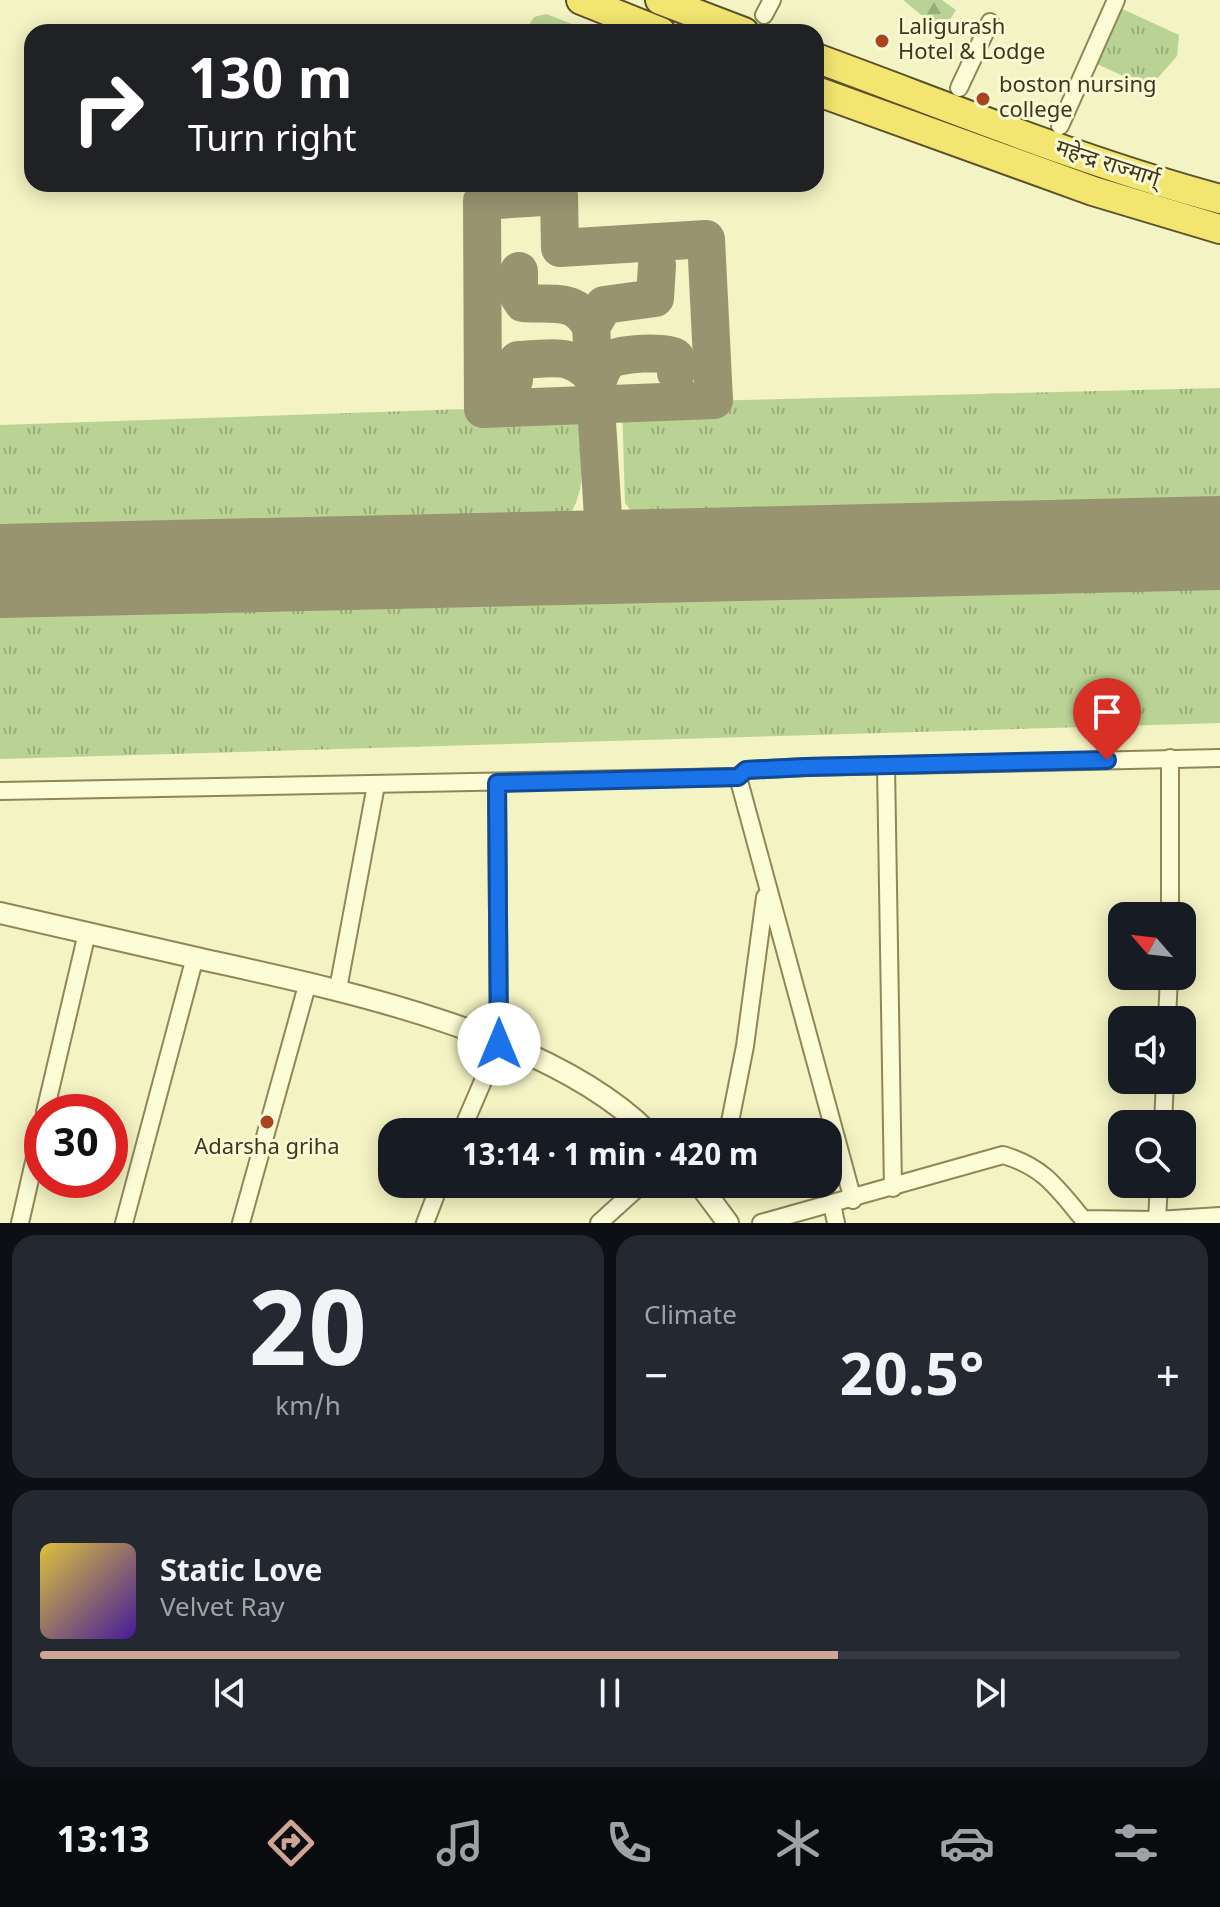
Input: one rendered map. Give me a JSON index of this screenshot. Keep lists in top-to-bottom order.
{
  "streets": {
    "highway": ["महेन्द्र राज्मार्ग्"]
  },
  "places": ["Laligurash Hotel & Lodge", "boston nursing college", "Adarsha griha"],
  "north": "top left",
  "page": {
    "turn": ["130 m", "Turn right"],
    "limit": "30",
    "trip": "13:14 · 1 min · 420 m",
    "tile": [
      ["20", "km/h"],
      "Climate"
    ],
    "heat": ["−", "20.5°", "+"],
    "song": ["Static Love", "Velvet Ray"],
    "tabs": "13:13"
  }
}
